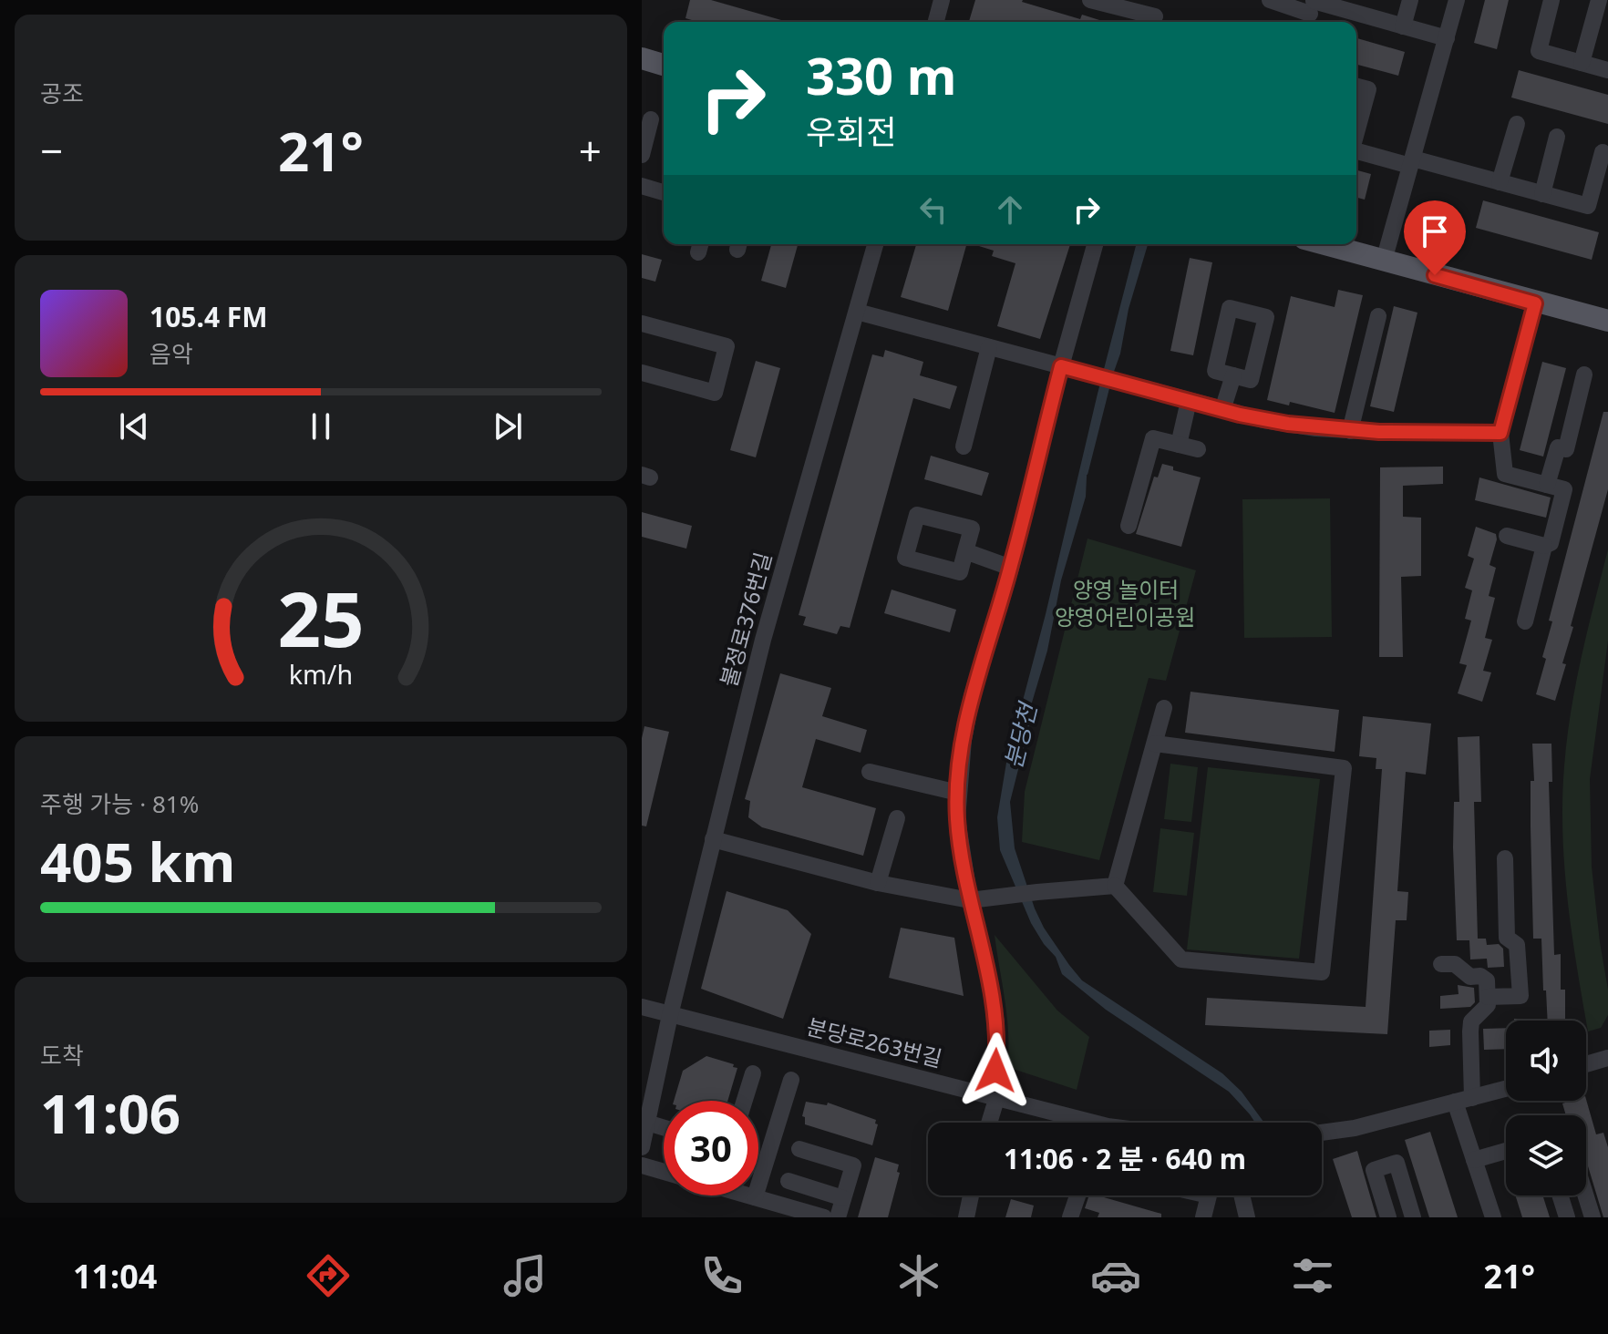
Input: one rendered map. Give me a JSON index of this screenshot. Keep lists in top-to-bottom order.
{
  "streets": {
    "street": ["불정로376번길", "분당로263번길"]
  },
  "crossings": [
    ["불정로376번길", "분당로263번길"]
  ],
  "water": ["분당천"],
  "parks": ["양영 놀이터", "양영어린이공원"],
  "page": {
    "tile": [
      "공조",
      ["주행 가능 · 81%", "405 km"],
      ["도착", "11:06"]
    ],
    "turn": ["330 m", "우회전"],
    "heat": ["−", "21°", "+"],
    "song": ["105.4 FM", "음악"],
    "limit": "30",
    "trip": "11:06 · 2 분 · 640 m",
    "tabs": ["11:04", "21°"],
    "gauge": ["25", "km/h"]
  }
}
